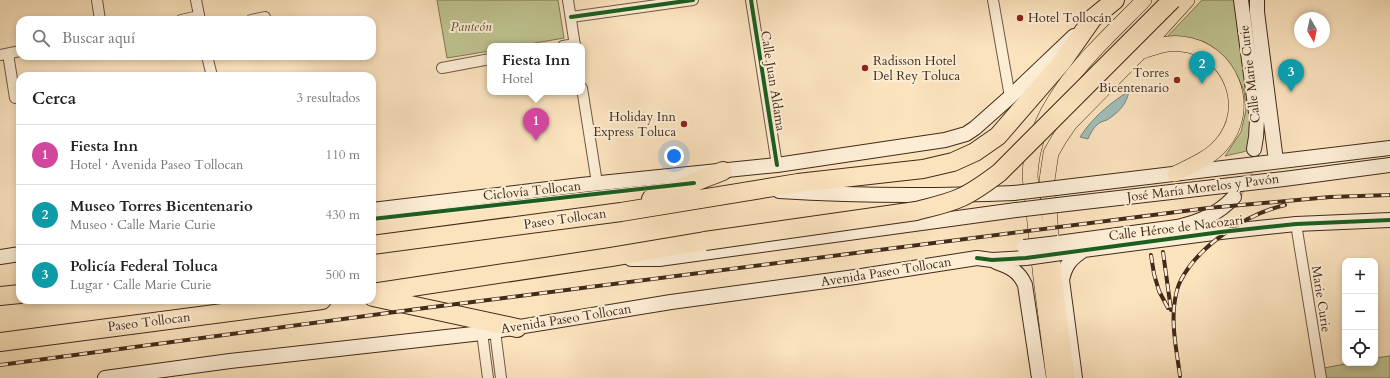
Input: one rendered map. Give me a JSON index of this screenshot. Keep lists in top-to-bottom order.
{
  "streets": {
    "highway": ["Paseo Tollocan"],
    "main road": [
      "Calle Marie Curie",
      "José María Morelos y Pavón",
      "Calle Héroe de Nacozari",
      "Avenida Paseo Tollocan"
    ],
    "street": ["Calle Juan Aldama", "Marie Curie"],
    "cycle path": ["Ciclovía Tollocan"]
  },
  "crossings": [
    ["José María Morelos y Pavón", "Paseo Tollocan"],
    ["Calle Héroe de Nacozari", "Marie Curie"]
  ],
  "parks": ["Panteón"],
  "places": [
    "Hotel Tollocán",
    "Radisson Hotel Del Rey Toluca",
    "Torres Bicentenario",
    "Holiday Inn Express Toluca"
  ],
  "north": "bottom",
  "page": {
    "search": "Buscar aquí",
    "popup": ["Fiesta Inn", "Hotel"],
    "pins": ["2", "3", "1"],
    "heading": ["Cerca", "3 resultados"],
    "list": [
      {
        "mark": "1",
        "name": "Fiesta Inn",
        "note": "Hotel · Avenida Paseo Tollocan",
        "value": "110 m"
      },
      {
        "mark": "2",
        "name": "Museo Torres Bicentenario",
        "note": "Museo · Calle Marie Curie",
        "value": "430 m"
      },
      {
        "mark": "3",
        "name": "Policía Federal Toluca",
        "note": "Lugar · Calle Marie Curie",
        "value": "500 m"
      }
    ],
    "map_buttons": ["+", "−"]
  }
}
